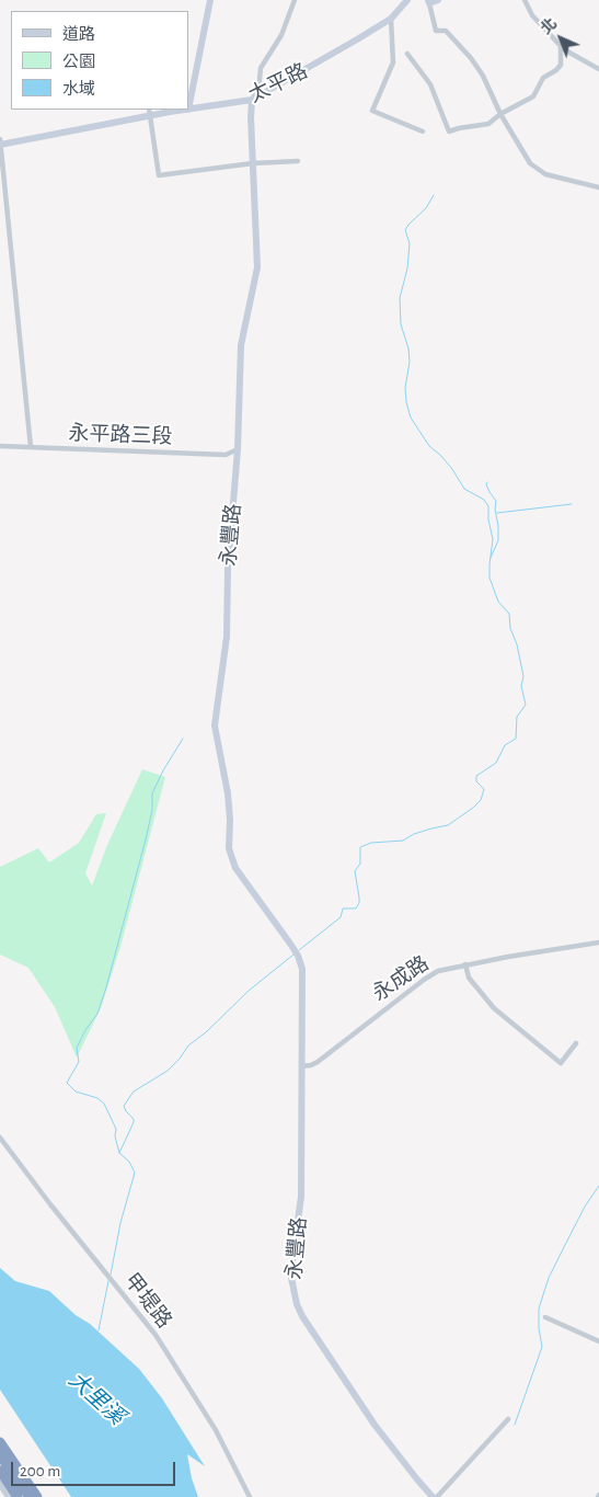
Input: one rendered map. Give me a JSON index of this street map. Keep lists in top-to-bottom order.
{
  "streets": {
    "street": [
      "太平路",
      "永平路三段",
      "永豐路",
      "永成路",
      "甲堤路"
    ]
  },
  "crossings": [
    ["太平路", "永豐路"],
    ["永平路三段", "永豐路"],
    ["永豐路", "永成路"]
  ],
  "water": ["大里溪"],
  "legend": ["道路", "公園", "水域"],
  "scale_bar": "200 m",
  "north": "top left"
}
